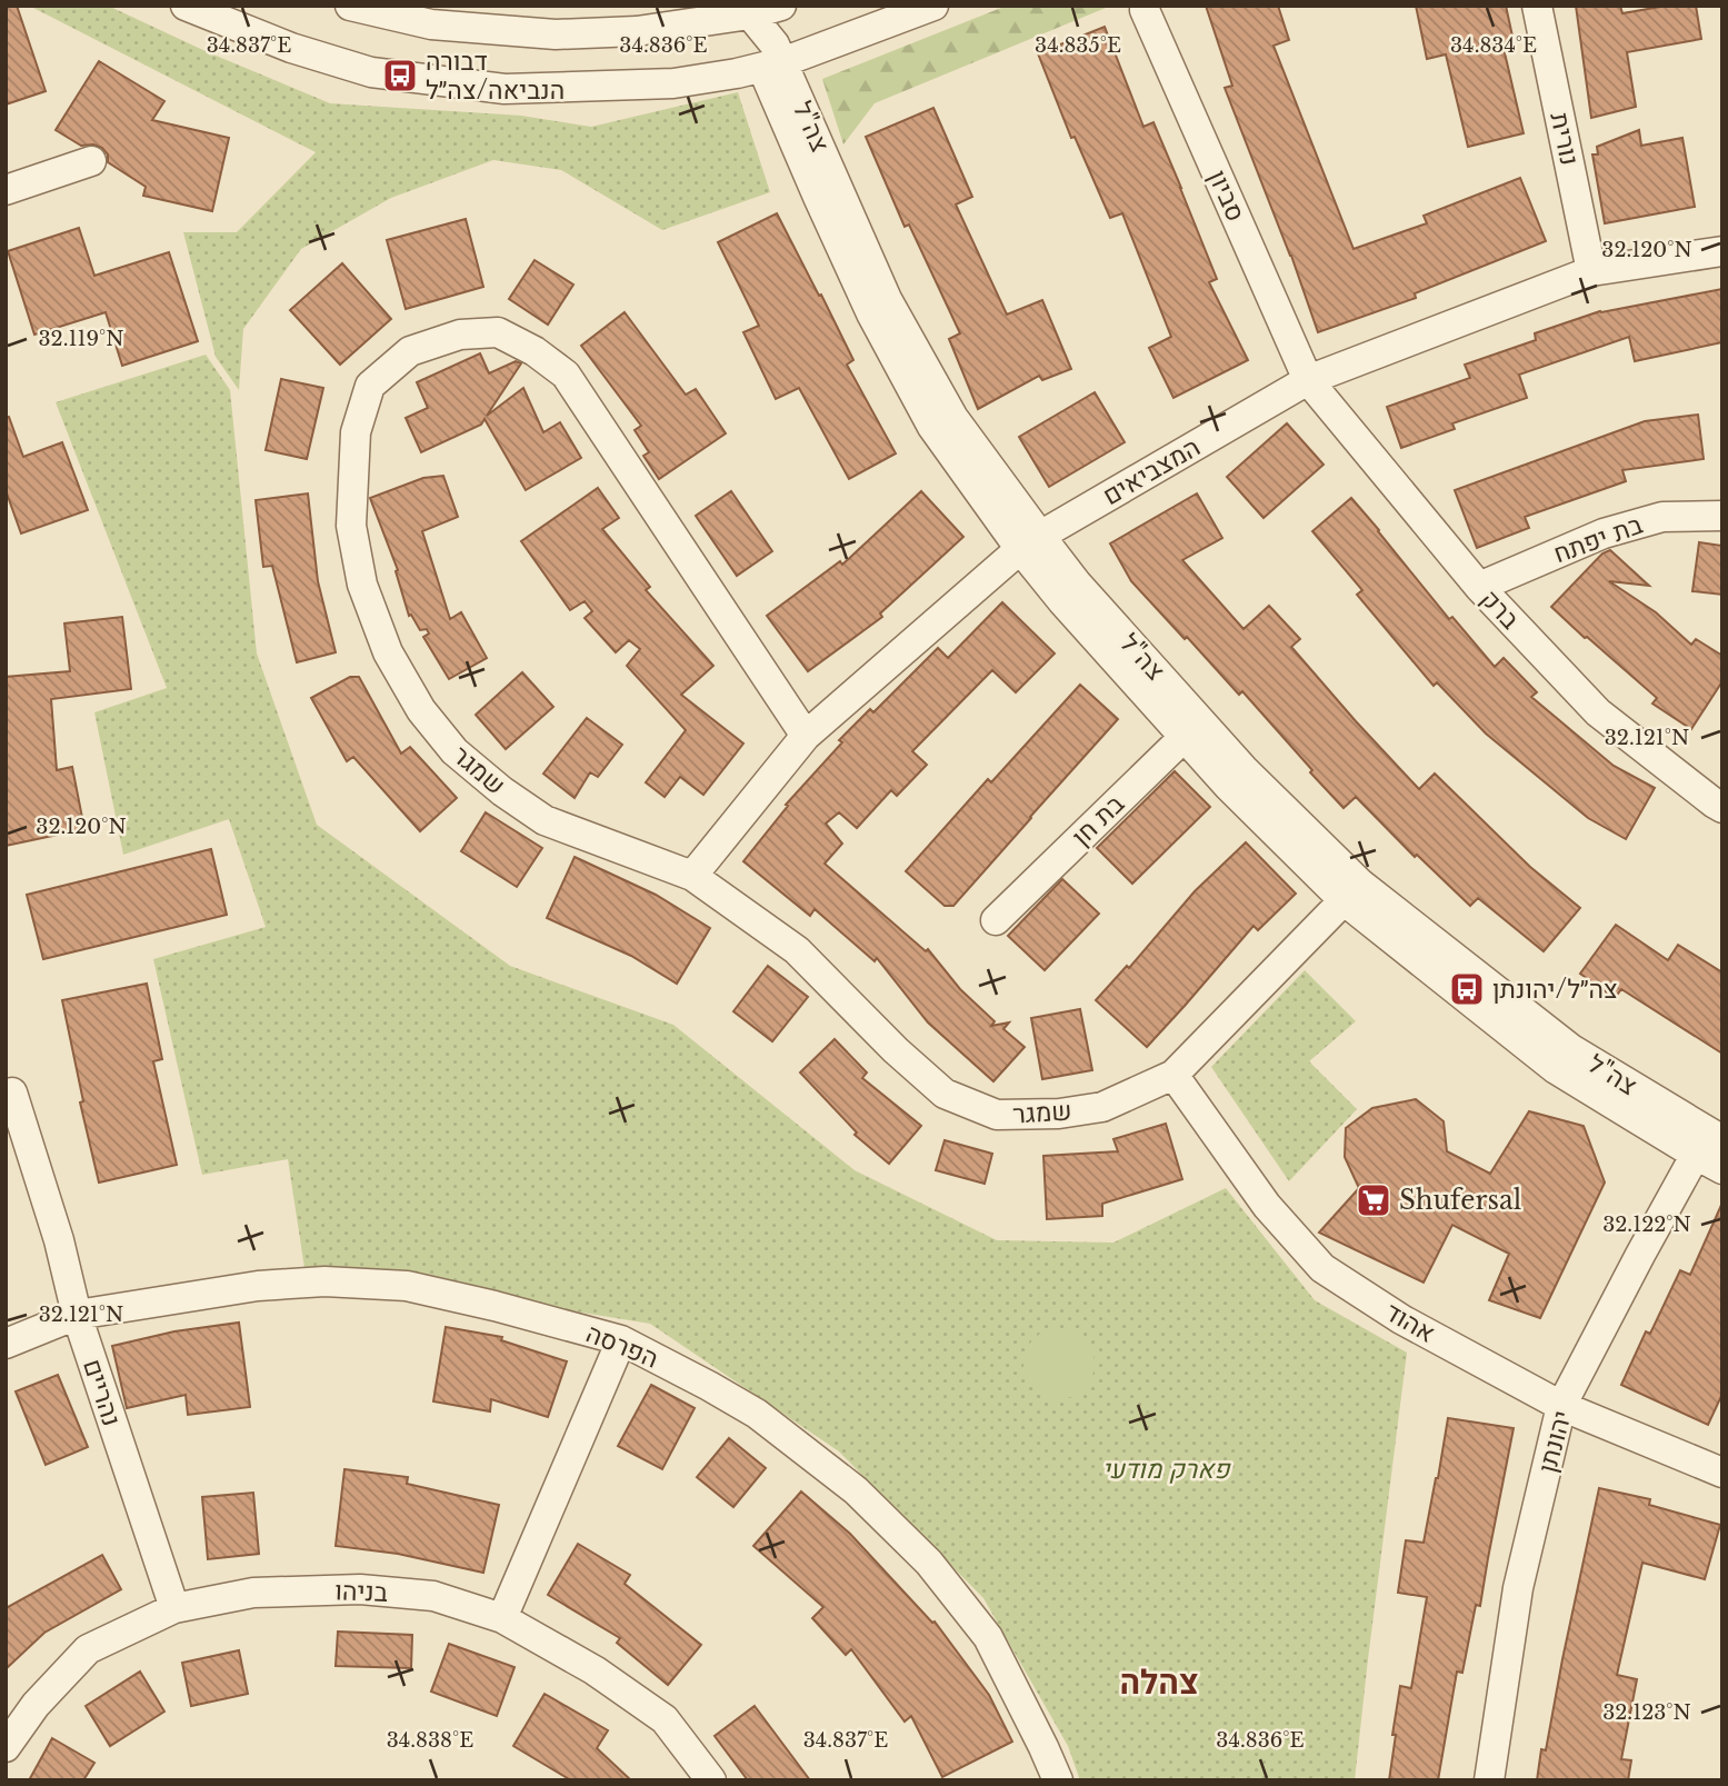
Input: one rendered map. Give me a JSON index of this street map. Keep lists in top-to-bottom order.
{
  "streets": {
    "street": [
      "צה\"ל",
      "נורית",
      "סביון",
      "המצביאים",
      "בת יפתח",
      "ברק",
      "שמגר",
      "בת חן",
      "אהוד",
      "הפרסה",
      "נהריים",
      "יהונתן",
      "בניהו"
    ]
  },
  "crossings": [
    ["צה\"ל", "המצביאים"],
    ["צה\"ל", "שמגר"],
    ["צה\"ל", "בת חן"],
    ["צה\"ל", "יהונתן"],
    ["נורית", "המצביאים"],
    ["סביון", "המצביאים"],
    ["סביון", "ברק"],
    ["המצביאים", "ברק"],
    ["המצביאים", "שמגר"],
    ["בת יפתח", "ברק"],
    ["שמגר", "אהוד"],
    ["אהוד", "יהונתן"],
    ["הפרסה", "נהריים"],
    ["נהריים", "בניהו"]
  ],
  "districts": ["צהלה"],
  "parks": ["פארק מודעי"],
  "places": {
    "bus stop": ["דבורה הנביאה/צה״ל", "צה״ל/יהונתן"],
    "supermarket": ["Shufersal"]
  },
  "coordinates": [
    "34.837°E",
    "34.836°E",
    "34.835°E",
    "34.834°E",
    "32.120°N",
    "32.119°N",
    "32.121°N",
    "32.122°N",
    "32.123°N",
    "34.838°E"
  ]
}
